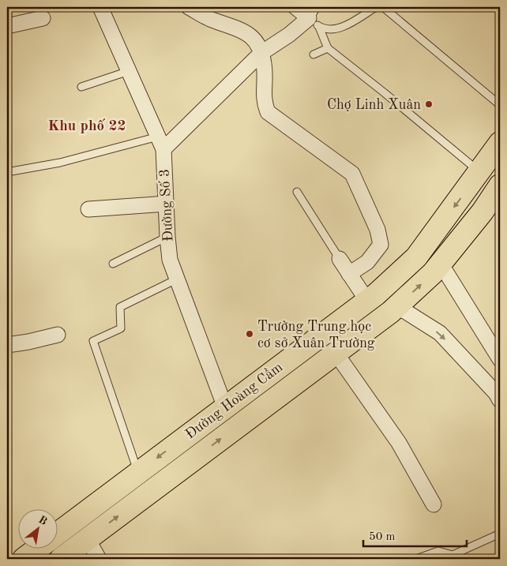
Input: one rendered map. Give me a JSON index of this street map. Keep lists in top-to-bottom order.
{
  "streets": {
    "main road": ["Đường Hoàng Cầm"],
    "street": ["Đường Số 3"]
  },
  "crossings": [
    ["Đường Số 3", "Đường Hoàng Cầm"]
  ],
  "districts": ["Khu phố 22"],
  "places": ["Chợ Linh Xuân", "Trường Trung học cơ sở Xuân Trường"],
  "scale_bar": "50 m",
  "north": "top right"
}
